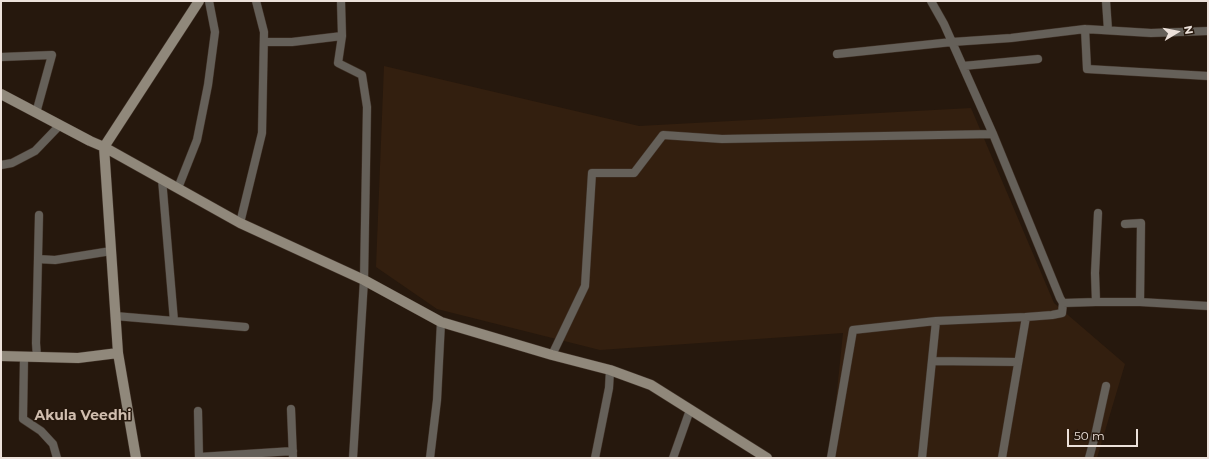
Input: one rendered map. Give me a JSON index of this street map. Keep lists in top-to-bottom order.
{
  "districts": ["Akula Veedhi"],
  "scale_bar": "50 m",
  "north": "right"
}
